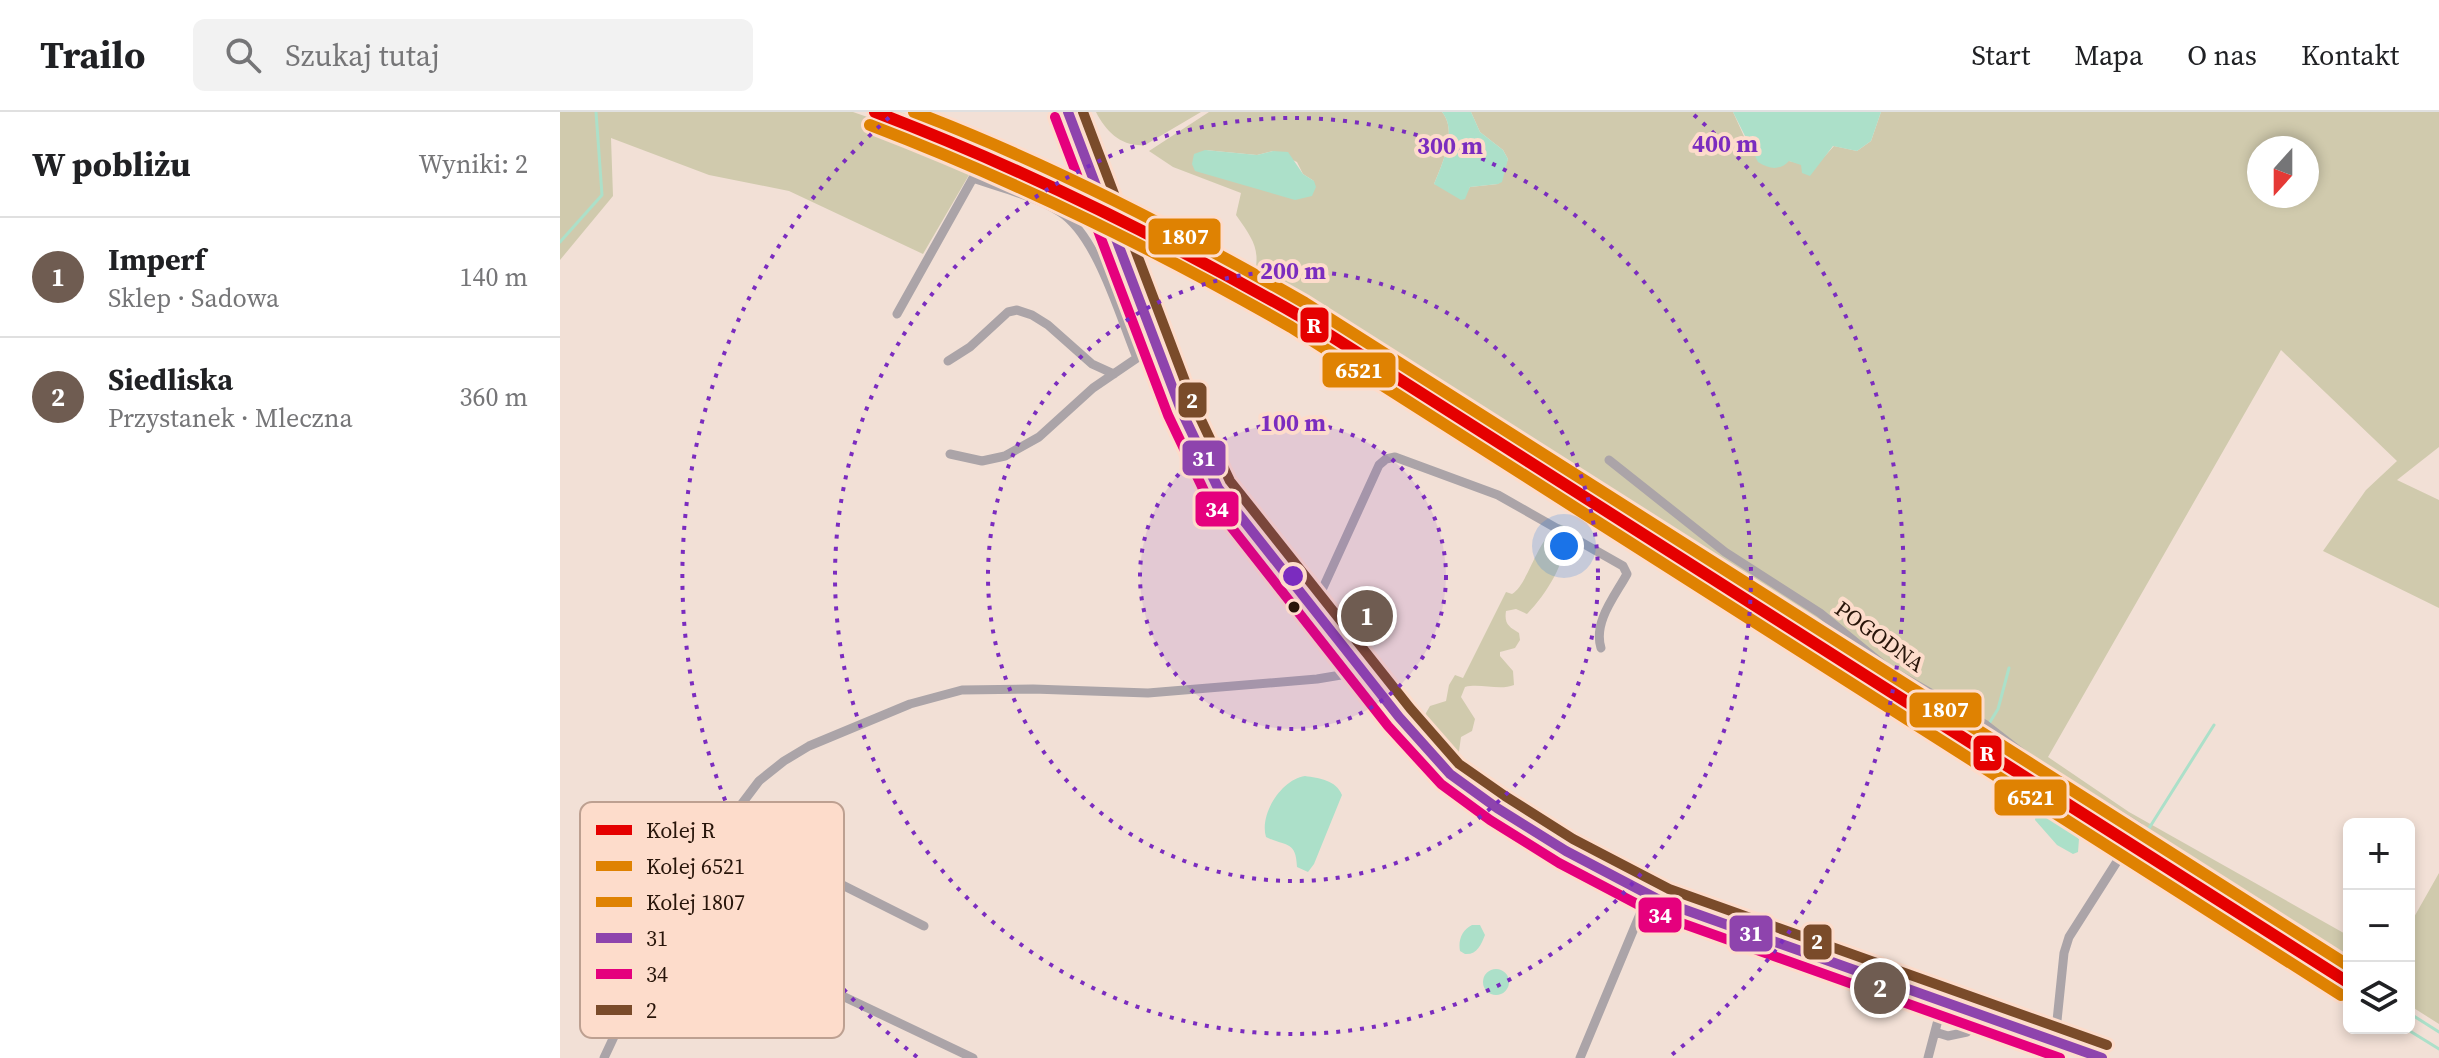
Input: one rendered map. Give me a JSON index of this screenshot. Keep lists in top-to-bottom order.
{
  "streets": {
    "street": ["POGODNA"]
  },
  "lines": [
    "rail line R",
    "rail line 1807",
    "transit line 31",
    "transit line 2",
    "transit line 34",
    "rail line 6521"
  ],
  "legend": [
    "Kolej R",
    "Kolej 6521",
    "Kolej 1807",
    "31",
    "34",
    "2"
  ],
  "north": "bottom",
  "page": {
    "header": "Trailo",
    "search": "Szukaj tutaj",
    "nav": [
      "Start",
      "Mapa",
      "O nas",
      "Kontakt"
    ],
    "heading": ["W pobliżu", "Wyniki: 2"],
    "list": [
      {
        "mark": "1",
        "name": "Imperf",
        "note": "Sklep · Sadowa",
        "value": "140 m"
      },
      {
        "mark": "2",
        "name": "Siedliska",
        "note": "Przystanek · Mleczna",
        "value": "360 m"
      }
    ],
    "pins": ["1", "2"],
    "map_buttons": ["+", "−"]
  },
  "rings": [
    "400 m",
    "300 m",
    "200 m",
    "100 m"
  ]
}
